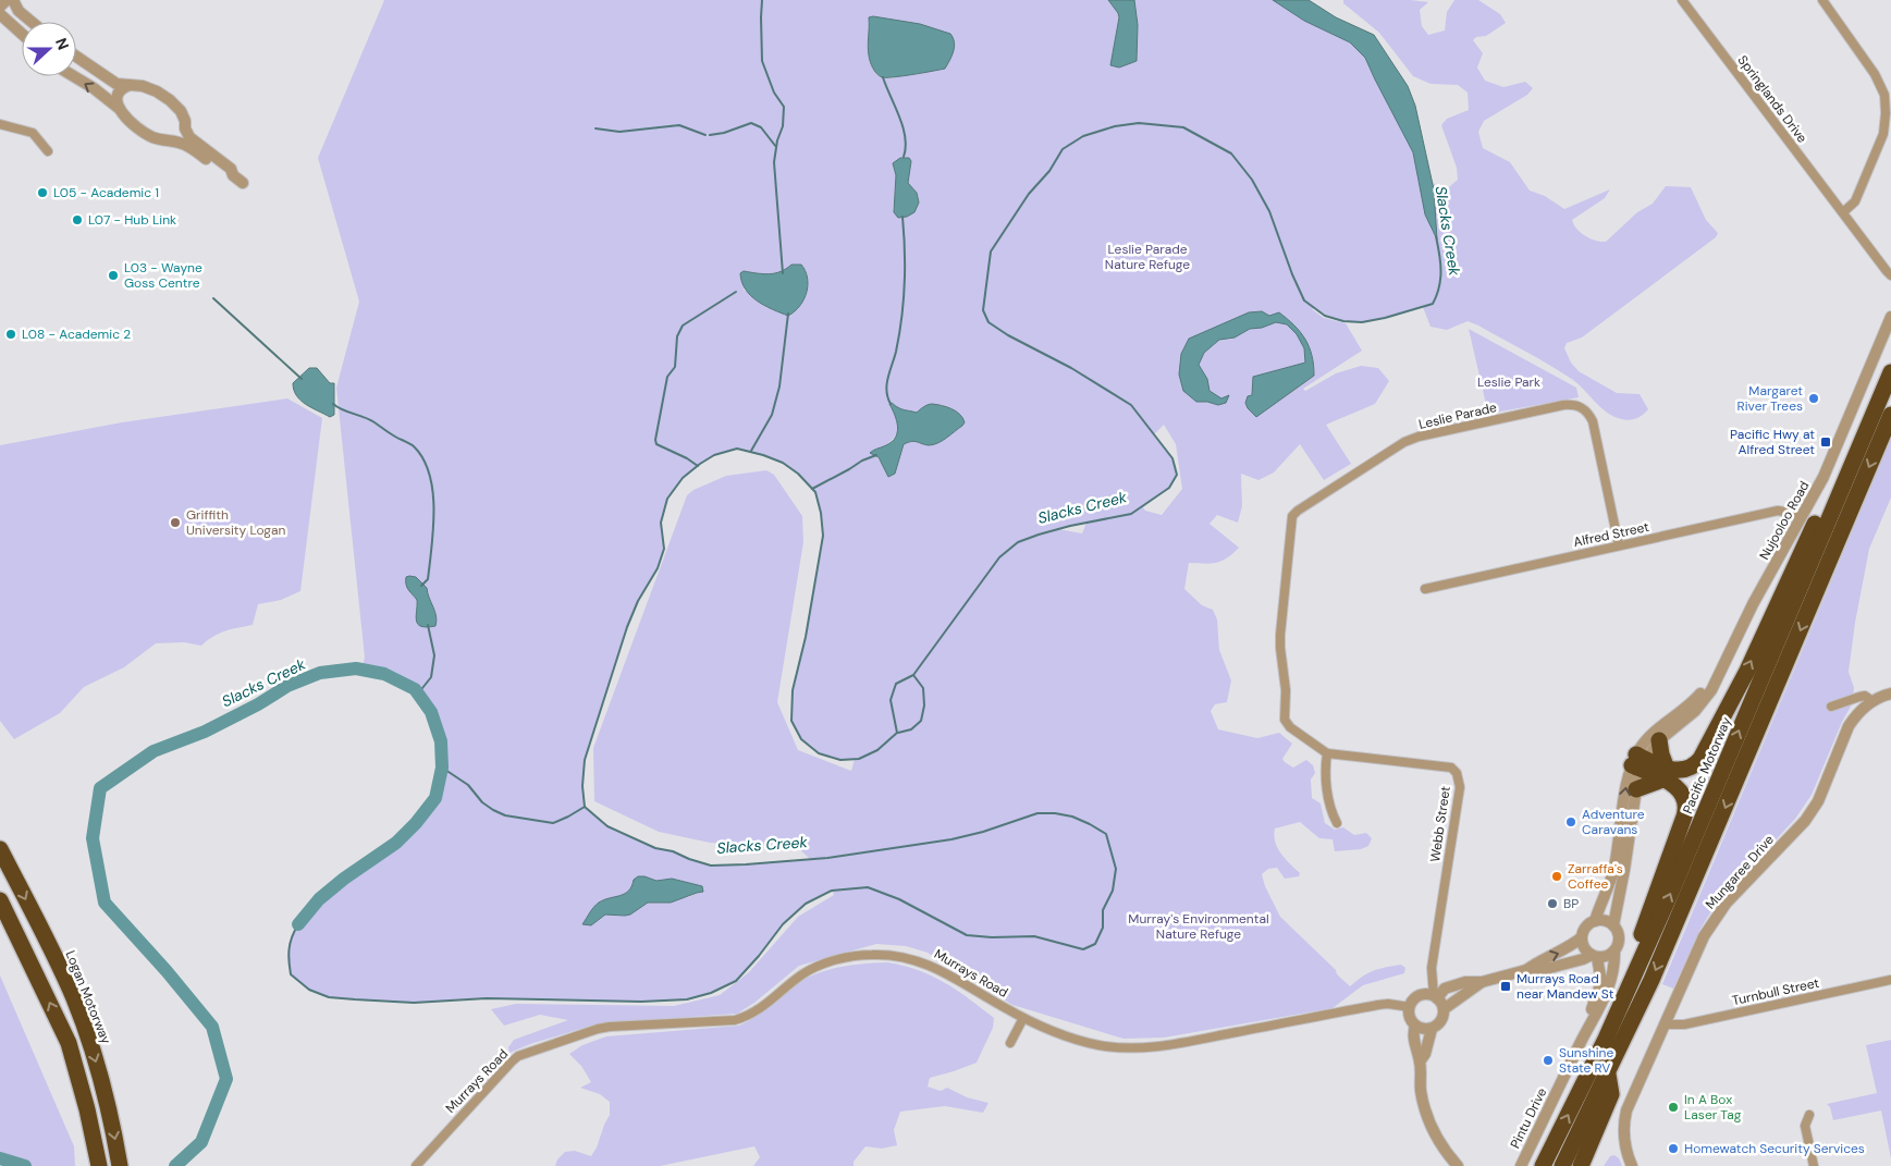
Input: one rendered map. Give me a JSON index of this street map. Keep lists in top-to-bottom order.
{
  "streets": {
    "highway": ["Pacific Motorway", "Logan Motorway"],
    "street": [
      "Springlands Drive",
      "Leslie Parade",
      "Nujooloo Road",
      "Alfred Street",
      "Webb Street",
      "Mungaree Drive",
      "Murrays Road",
      "Turnbull Street",
      "Pintu Drive"
    ]
  },
  "crossings": [
    ["Leslie Parade", "Alfred Street"],
    ["Leslie Parade", "Webb Street"],
    ["Nujooloo Road", "Alfred Street"],
    ["Webb Street", "Murrays Road"],
    ["Mungaree Drive", "Turnbull Street"]
  ],
  "water": ["Slacks Creek"],
  "parks": ["Leslie Parade Nature Refuge", "Leslie Park", "Murray's Environmental Nature Refuge"],
  "places": {
    "other": [
      "L05 - Academic 1",
      "L07 - Hub Link",
      "L03 - Wayne Goss Centre",
      "L08 - Academic 2",
      "Margaret River Trees",
      "Griffith University Logan",
      "Adventure Caravans",
      "Zarraffa's Coffee",
      "BP",
      "Sunshine State RV",
      "In A Box Laser Tag",
      "Homewatch Security Services"
    ],
    "transit": ["Pacific Hwy at Alfred Street", "Murrays Road near Mandew St"]
  },
  "north": "right"
}
